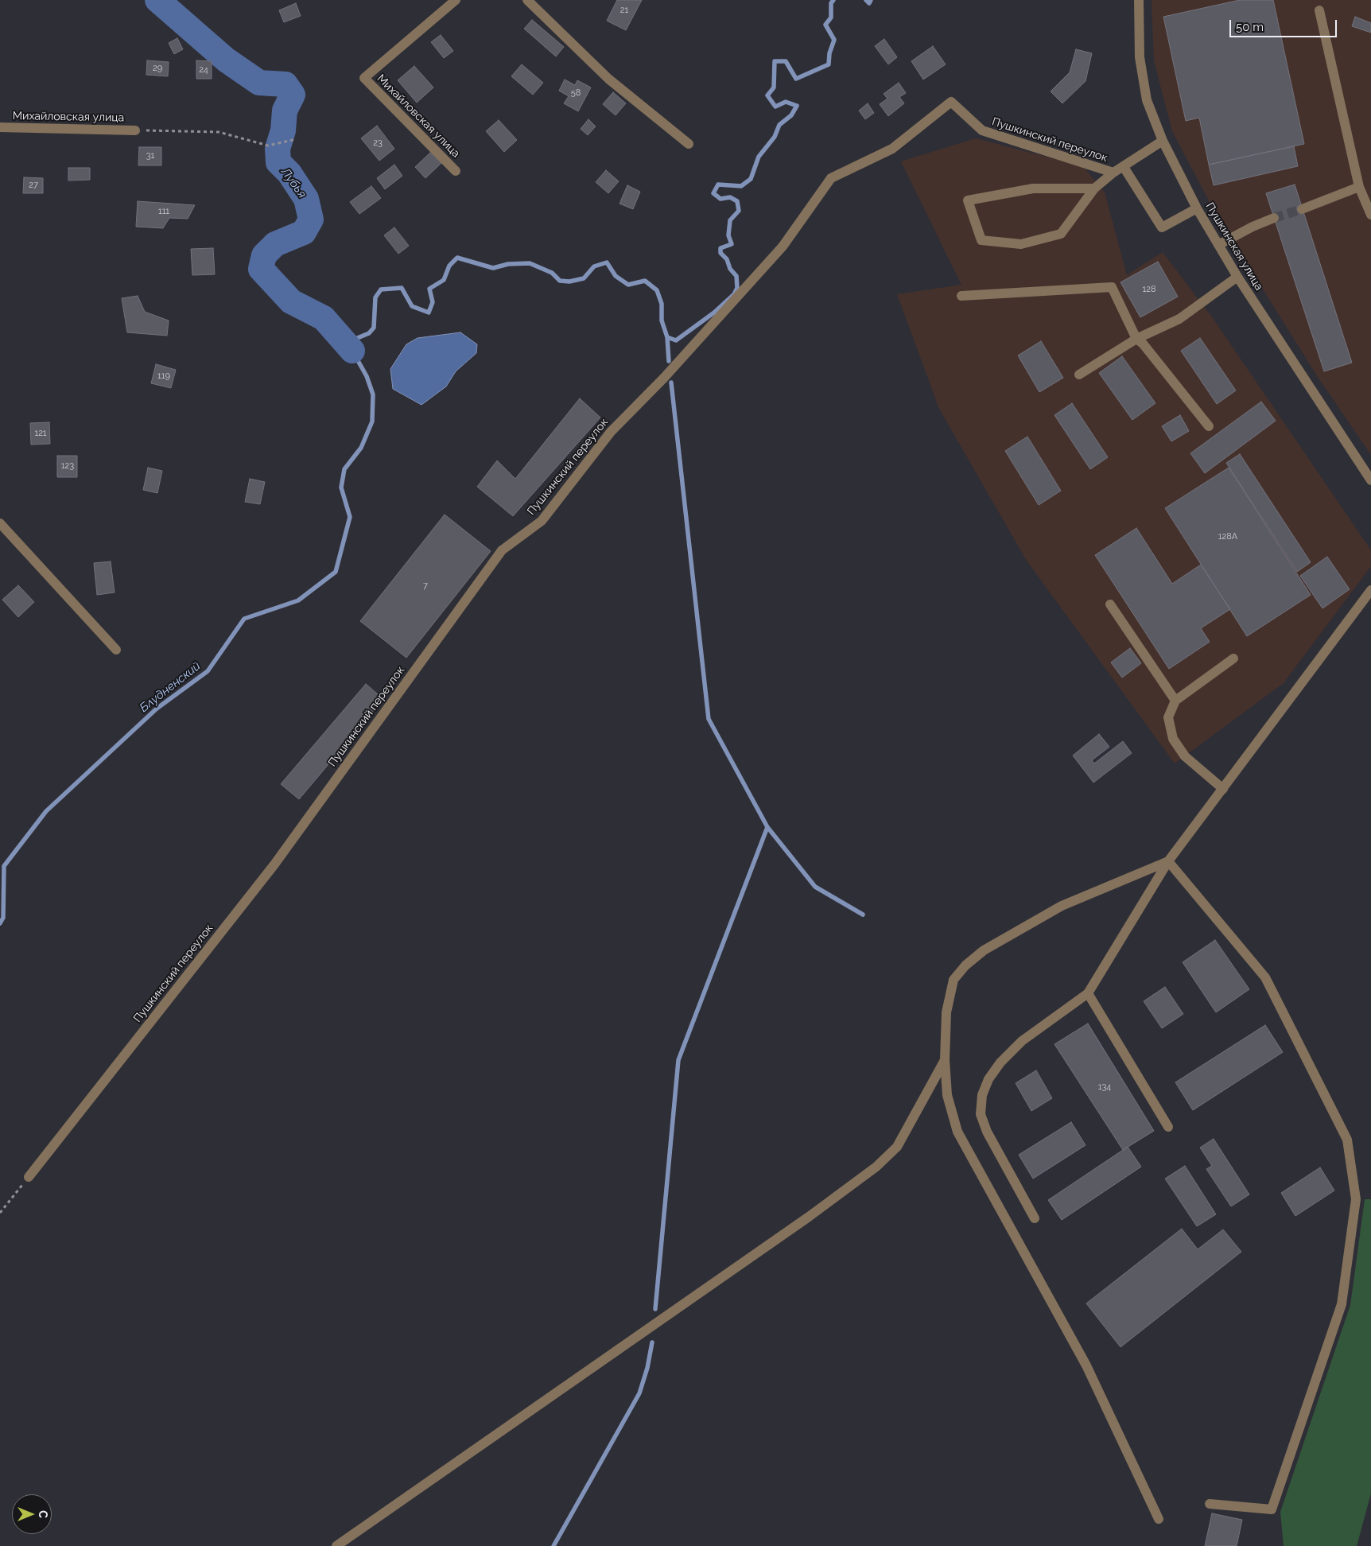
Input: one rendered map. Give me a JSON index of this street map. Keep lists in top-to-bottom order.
{
  "streets": {
    "street": ["Михайловская улица", "Пушкинский переулок", "Пушкинская улица"]
  },
  "crossings": [
    ["Пушкинский переулок", "Пушкинская улица"]
  ],
  "water": ["Лубья", "Блудненский"],
  "house_numbers": [
    "21",
    "29",
    "24",
    "58",
    "23",
    "31",
    "27",
    "111",
    "128",
    "119",
    "121",
    "123",
    "128А",
    "7",
    "134"
  ],
  "scale_bar": "50 m",
  "north": "right"
}
